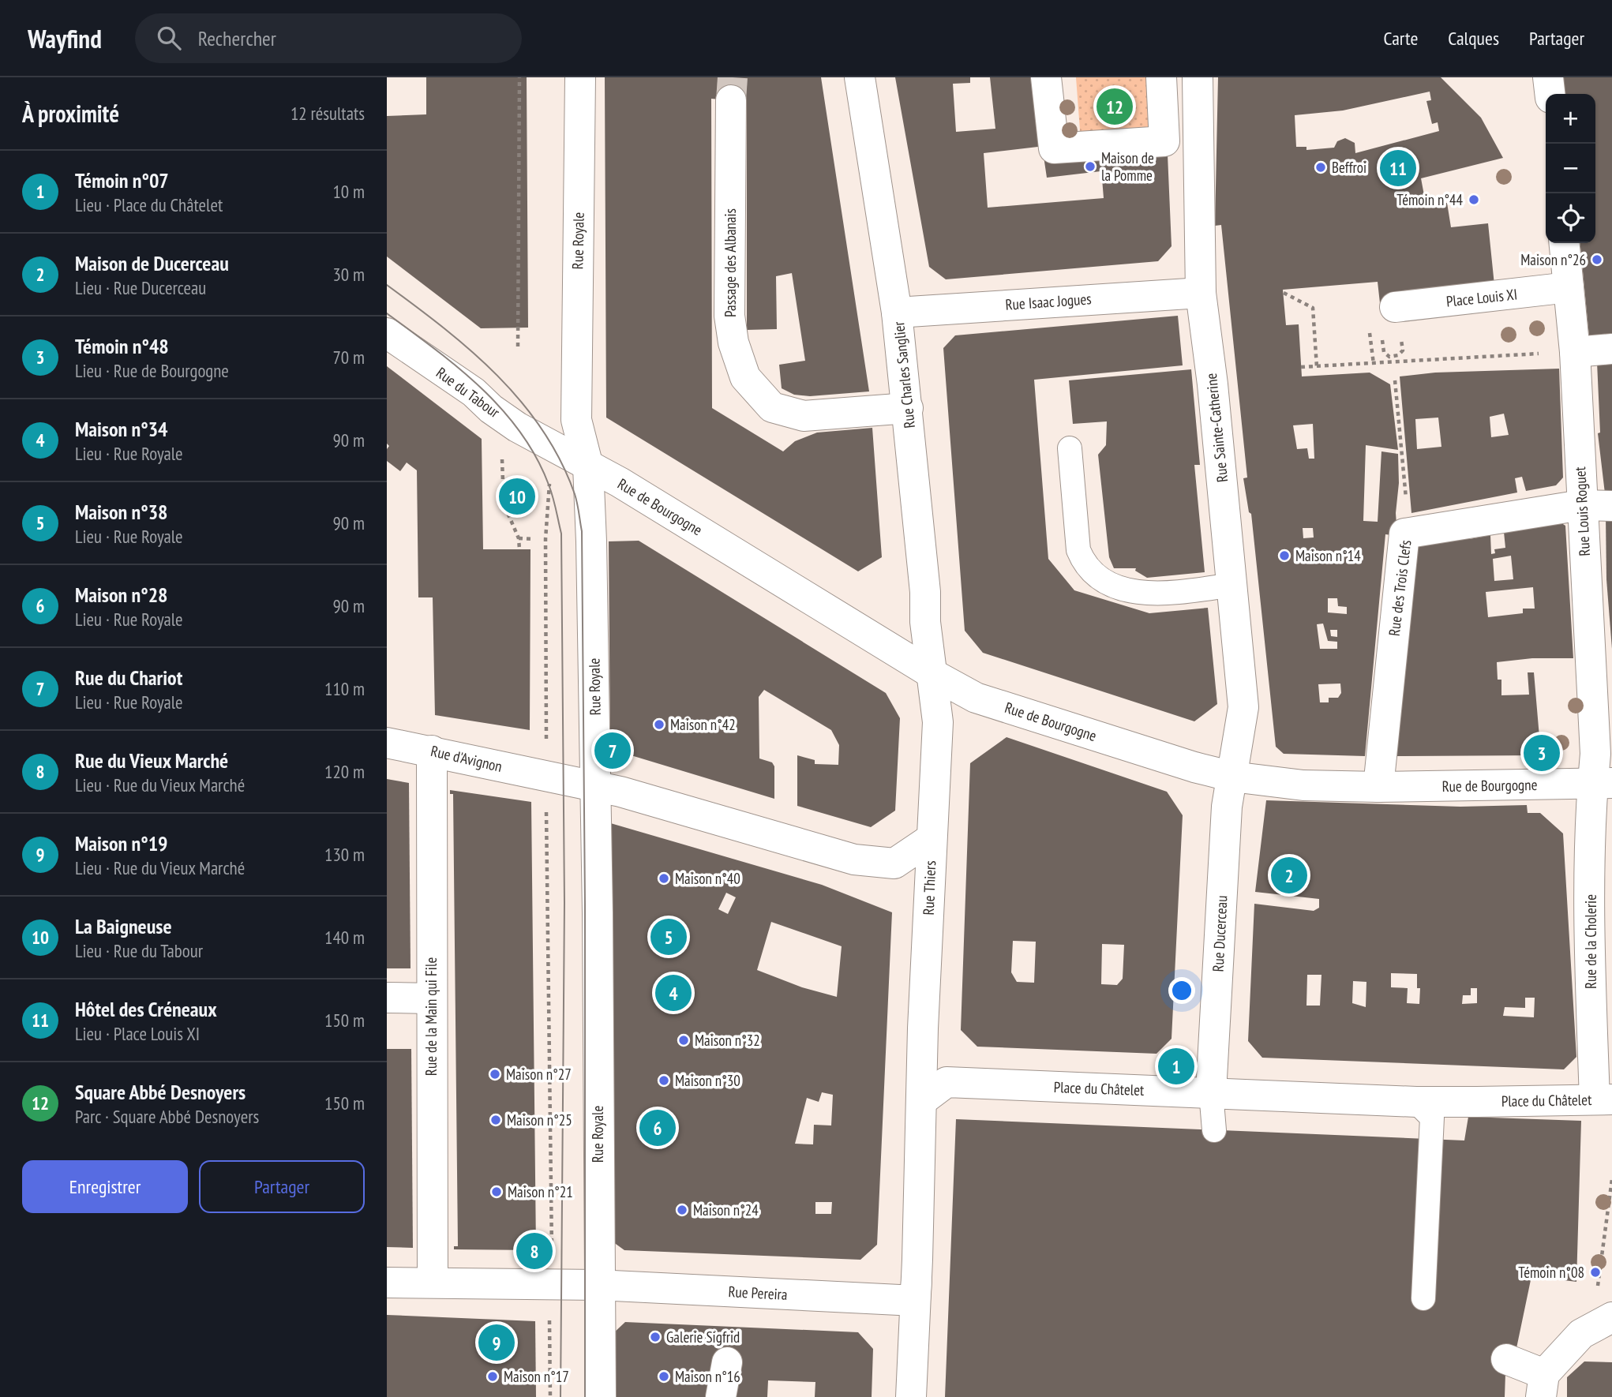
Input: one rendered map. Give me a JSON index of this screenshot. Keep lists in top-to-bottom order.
{
  "streets": {
    "street": [
      "Rue Royale",
      "Passage des Albanais",
      "Place Louis XI",
      "Rue Isaac Jogues",
      "Rue Charles Sanglier",
      "Rue du Tabour",
      "Rue Sainte-Catherine",
      "Rue de Bourgogne",
      "Rue Louis Roguet",
      "Rue des Trois Clefs",
      "Rue d'Avignon",
      "Rue Thiers",
      "Rue Ducerceau",
      "Rue de la Cholerie",
      "Rue de la Main qui File",
      "Place du Châtelet",
      "Rue Pereira"
    ]
  },
  "crossings": [
    ["Rue Royale", "Rue de Bourgogne"],
    ["Rue Royale", "Rue d'Avignon"],
    ["Rue Royale", "Rue Pereira"],
    ["Passage des Albanais", "Rue Charles Sanglier"],
    ["Place Louis XI", "Rue Louis Roguet"],
    ["Rue Isaac Jogues", "Rue Charles Sanglier"],
    ["Rue Isaac Jogues", "Rue Sainte-Catherine"],
    ["Rue Charles Sanglier", "Rue de Bourgogne"],
    ["Rue Charles Sanglier", "Rue Thiers"],
    ["Rue du Tabour", "Rue de Bourgogne"],
    ["Rue Sainte-Catherine", "Rue de Bourgogne"],
    ["Rue Sainte-Catherine", "Rue Ducerceau"],
    ["Rue de Bourgogne", "Rue Louis Roguet"],
    ["Rue de Bourgogne", "Rue des Trois Clefs"],
    ["Rue de Bourgogne", "Rue Thiers"],
    ["Rue de Bourgogne", "Rue Ducerceau"],
    ["Rue de Bourgogne", "Rue de la Cholerie"],
    ["Rue Louis Roguet", "Rue des Trois Clefs"],
    ["Rue Louis Roguet", "Rue de la Cholerie"],
    ["Rue d'Avignon", "Rue Thiers"],
    ["Rue d'Avignon", "Rue de la Main qui File"],
    ["Rue Thiers", "Place du Châtelet"],
    ["Rue Ducerceau", "Place du Châtelet"],
    ["Rue de la Cholerie", "Place du Châtelet"],
    ["Rue de la Main qui File", "Rue Pereira"]
  ],
  "places": [
    "Maison de la Pomme",
    "Beffroi",
    "Témoin n°44",
    "Maison n°26",
    "Maison n°14",
    "Maison n°42",
    "Maison n°40",
    "Maison n°32",
    "Maison n°27",
    "Maison n°30",
    "Maison n°25",
    "Maison n°21",
    "Maison n°24",
    "Témoin n°08",
    "Galerie Sigfrid",
    "Maison n°17",
    "Maison n°16"
  ],
  "page": {
    "header": "Wayfind",
    "search": "Rechercher",
    "nav": ["Carte", "Calques", "Partager"],
    "heading": ["À proximité", "12 résultats"],
    "pins": [
      "12",
      "11",
      "10",
      "7",
      "3",
      "2",
      "5",
      "4",
      "1",
      "6",
      "8",
      "9"
    ],
    "map_buttons": ["+", "−"],
    "list": [
      {
        "mark": "1",
        "name": "Témoin n°07",
        "note": "Lieu · Place du Châtelet",
        "value": "10 m"
      },
      {
        "mark": "2",
        "name": "Maison de Ducerceau",
        "note": "Lieu · Rue Ducerceau",
        "value": "30 m"
      },
      {
        "mark": "3",
        "name": "Témoin n°48",
        "note": "Lieu · Rue de Bourgogne",
        "value": "70 m"
      },
      {
        "mark": "4",
        "name": "Maison n°34",
        "note": "Lieu · Rue Royale",
        "value": "90 m"
      },
      {
        "mark": "5",
        "name": "Maison n°38",
        "note": "Lieu · Rue Royale",
        "value": "90 m"
      },
      {
        "mark": "6",
        "name": "Maison n°28",
        "note": "Lieu · Rue Royale",
        "value": "90 m"
      },
      {
        "mark": "7",
        "name": "Rue du Chariot",
        "note": "Lieu · Rue Royale",
        "value": "110 m"
      },
      {
        "mark": "8",
        "name": "Rue du Vieux Marché",
        "note": "Lieu · Rue du Vieux Marché",
        "value": "120 m"
      },
      {
        "mark": "9",
        "name": "Maison n°19",
        "note": "Lieu · Rue du Vieux Marché",
        "value": "130 m"
      },
      {
        "mark": "10",
        "name": "La Baigneuse",
        "note": "Lieu · Rue du Tabour",
        "value": "140 m"
      },
      {
        "mark": "11",
        "name": "Hôtel des Créneaux",
        "note": "Lieu · Place Louis XI",
        "value": "150 m"
      },
      {
        "mark": "12",
        "name": "Square Abbé Desnoyers",
        "note": "Parc · Square Abbé Desnoyers",
        "value": "150 m"
      }
    ],
    "buttons": ["Enregistrer", "Partager"]
  }
}
